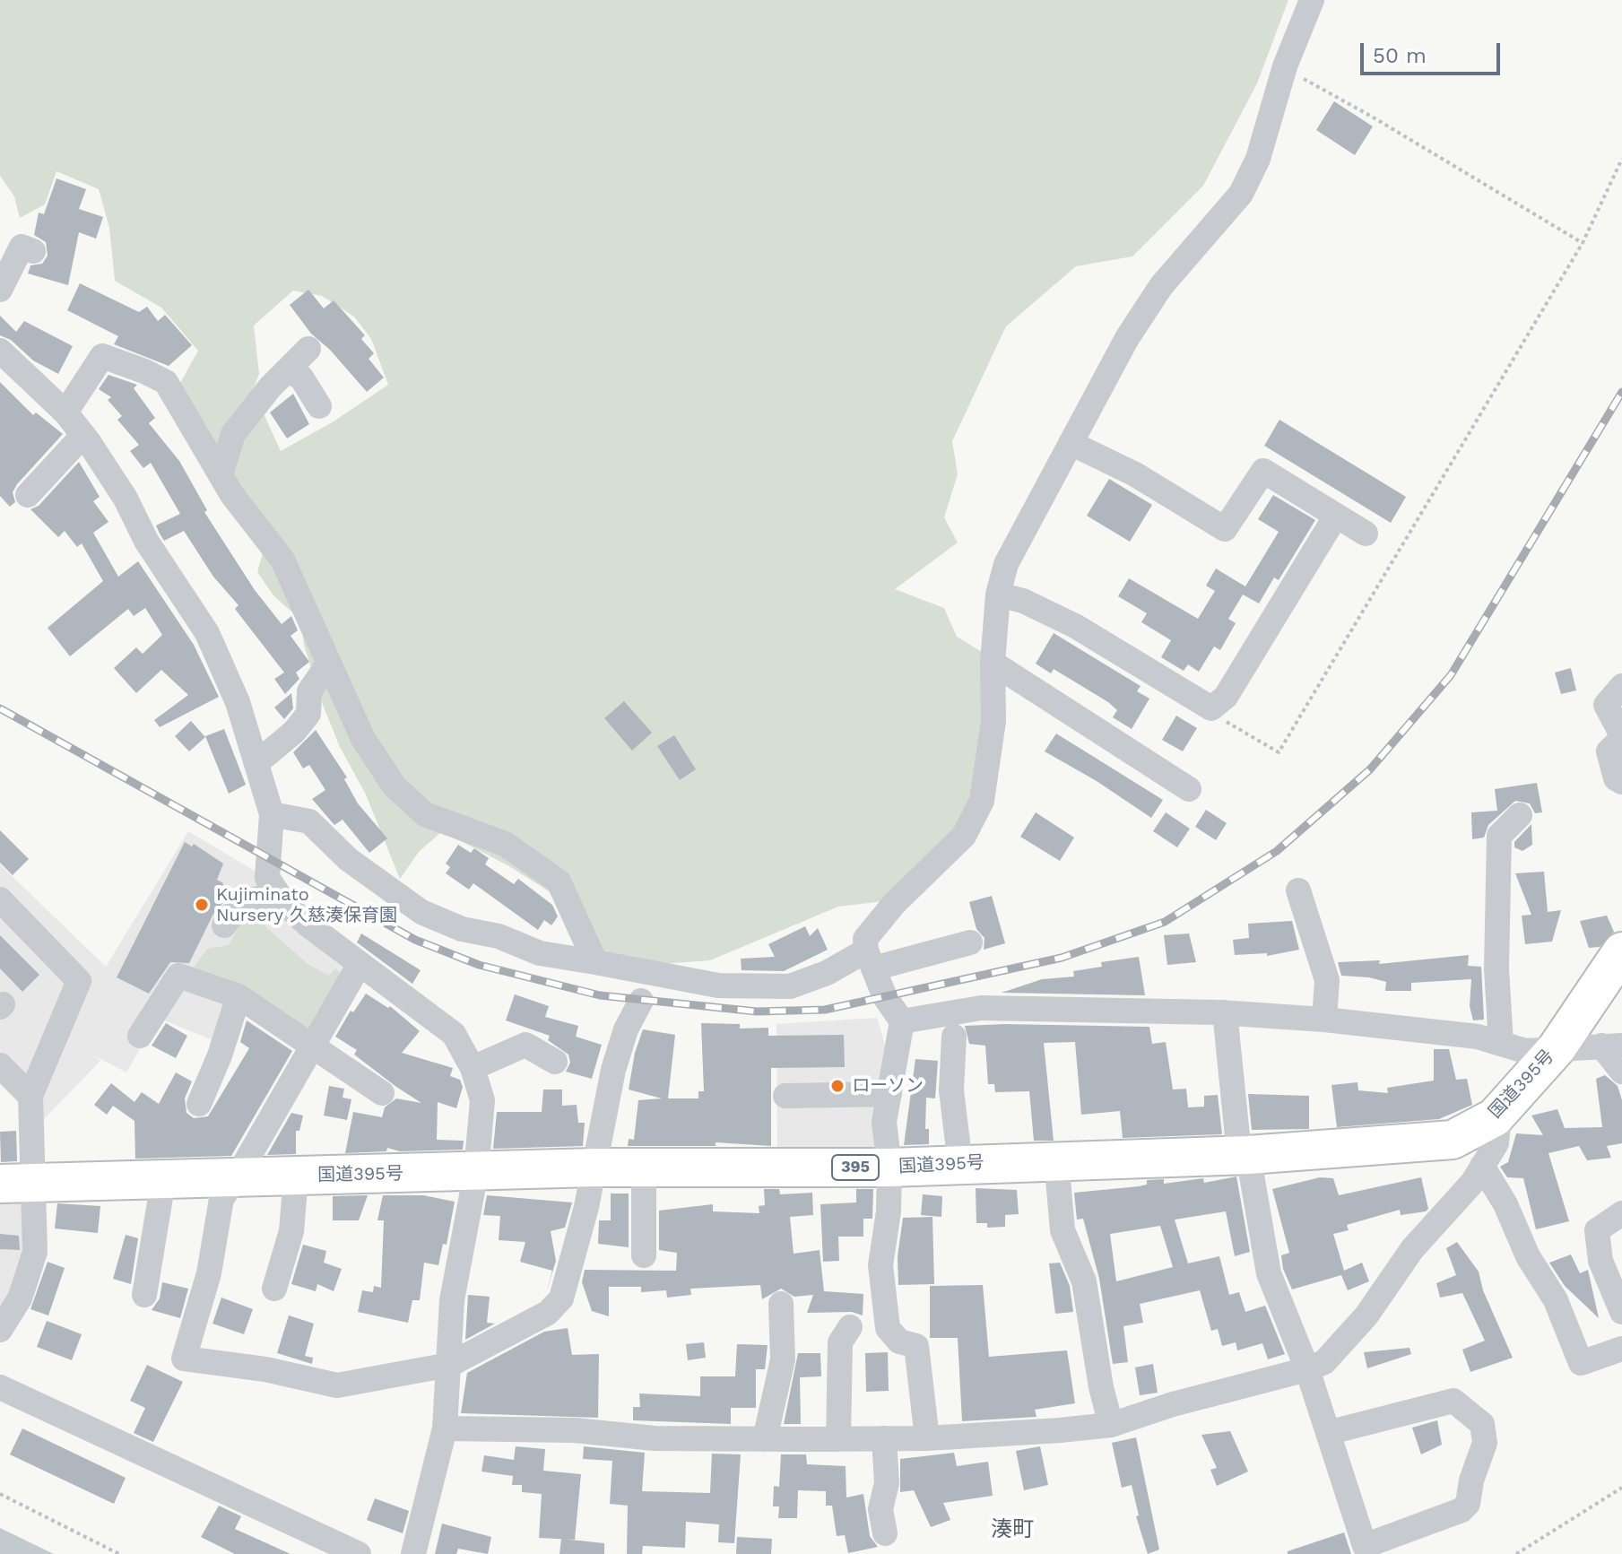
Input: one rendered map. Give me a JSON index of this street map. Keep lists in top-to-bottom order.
{
  "streets": {
    "highway": ["国道395号", "395"]
  },
  "districts": ["湊町"],
  "places": ["Kujiminato Nursery 久慈湊保育園", "ローソン"],
  "scale_bar": "50 m"
}
